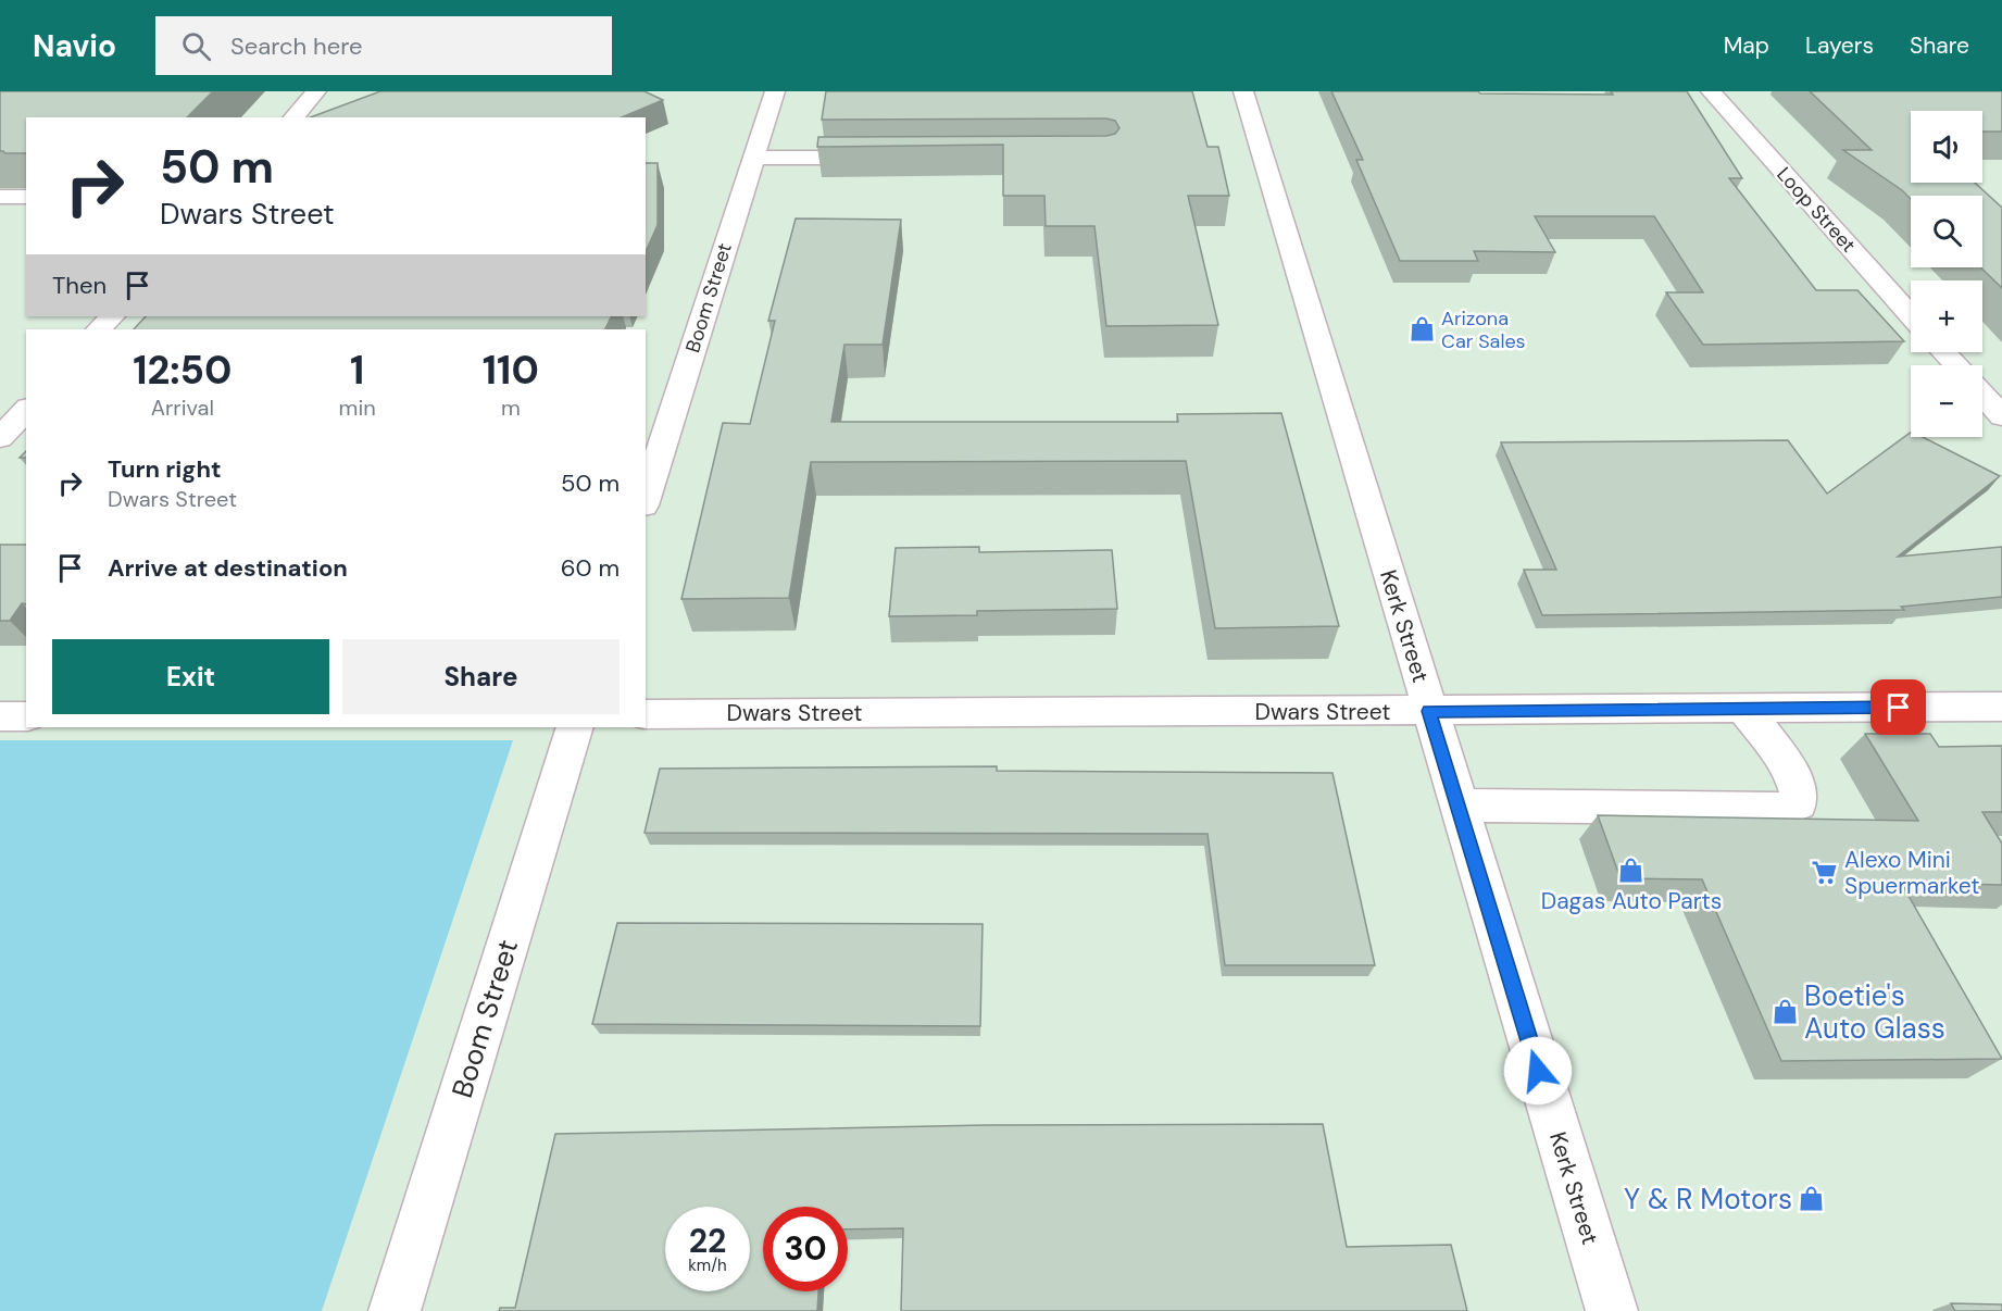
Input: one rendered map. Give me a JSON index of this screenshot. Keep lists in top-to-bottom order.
{
  "streets": {
    "street": [
      "Loop Street",
      "Boom Street",
      "Kerk Street",
      "Dwars Street"
    ]
  },
  "crossings": [
    ["Kerk Street", "Dwars Street"]
  ],
  "places": {
    "shop": [
      "Arizona Car Sales",
      "Dagas Auto Parts",
      "Boetie's Auto Glass",
      "Y & R Motors"
    ],
    "supermarket": ["Alexo Mini Spuermarket"]
  },
  "page": {
    "header": "Navio",
    "search": "Search here",
    "nav": ["Map", "Layers", "Share"],
    "map_buttons": ["+", "−"],
    "turn": ["50 m", "Dwars Street"],
    "then": "Then",
    "eta": [
      "12:50",
      "Arrival",
      "1",
      "min",
      "110",
      "m"
    ],
    "list": [
      {
        "name": "Turn right",
        "note": "Dwars Street",
        "value": "50 m"
      },
      {
        "name": "Arrive at destination",
        "value": "60 m"
      }
    ],
    "buttons": ["Exit", "Share"],
    "speed": "22 km/h",
    "limit": "30"
  }
}
